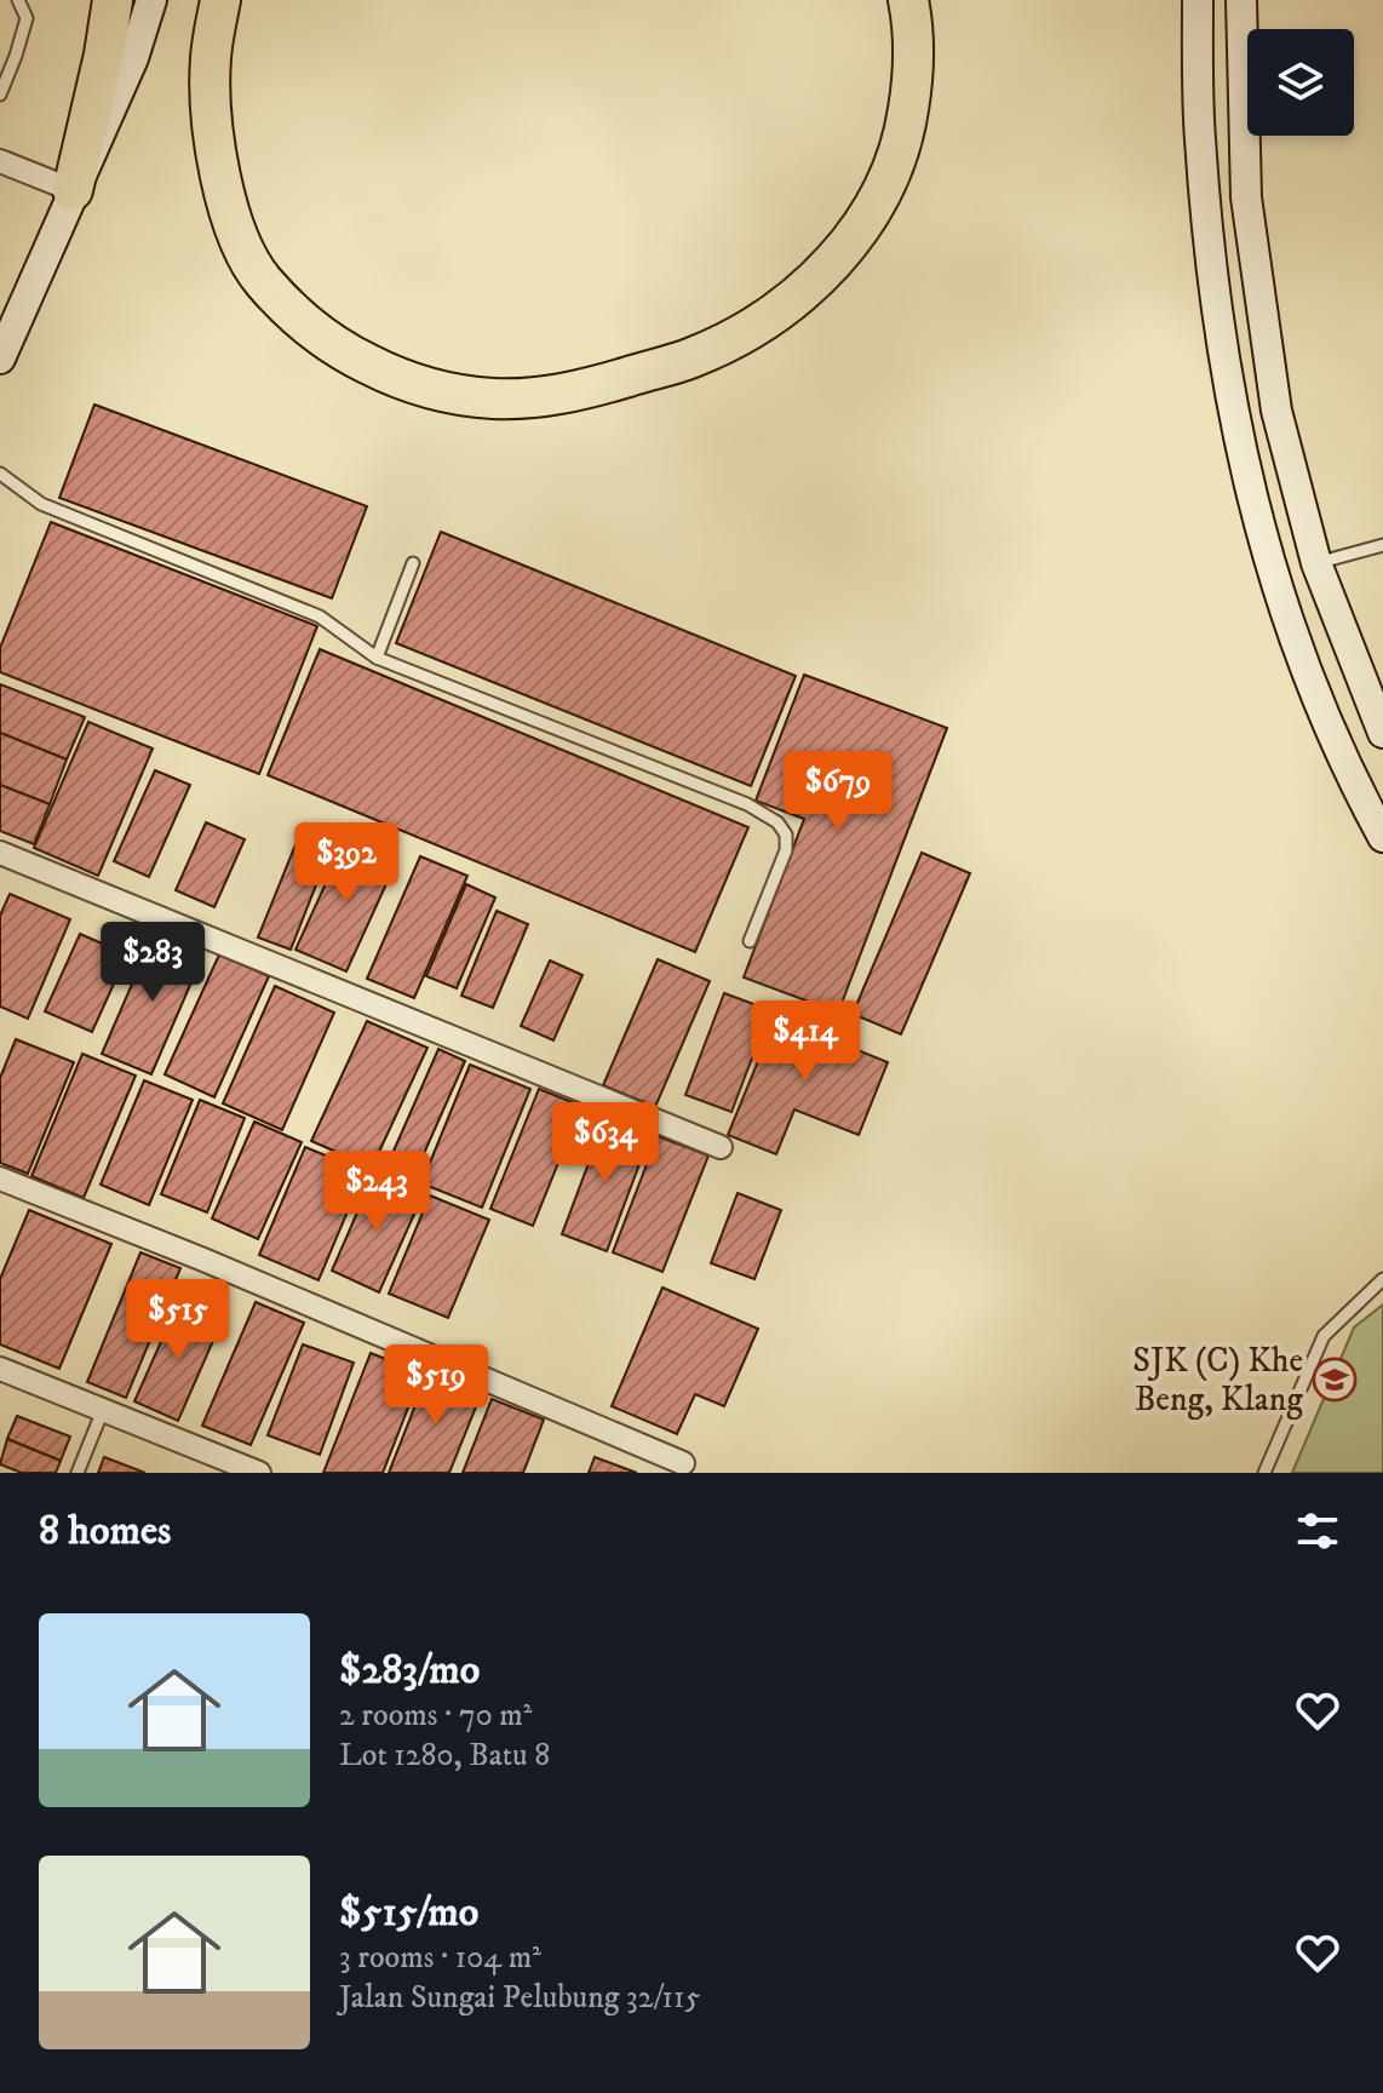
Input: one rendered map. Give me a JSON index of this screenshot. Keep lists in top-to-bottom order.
{
  "places": {
    "school or university": ["SJK (C) Khe Beng, Klang"]
  },
  "page": {
    "price": [
      "$679",
      "$392",
      "$283",
      "$414",
      "$634",
      "$243",
      "$515",
      "$519"
    ],
    "heading": "8 homes",
    "list": [
      {
        "name": "$283/mo",
        "note": "2 rooms · 70 m² · Lot 1280, Batu 8"
      },
      {
        "name": "$515/mo",
        "note": "3 rooms · 104 m² · Jalan Sungai Pelubung 32/115"
      }
    ]
  }
}
